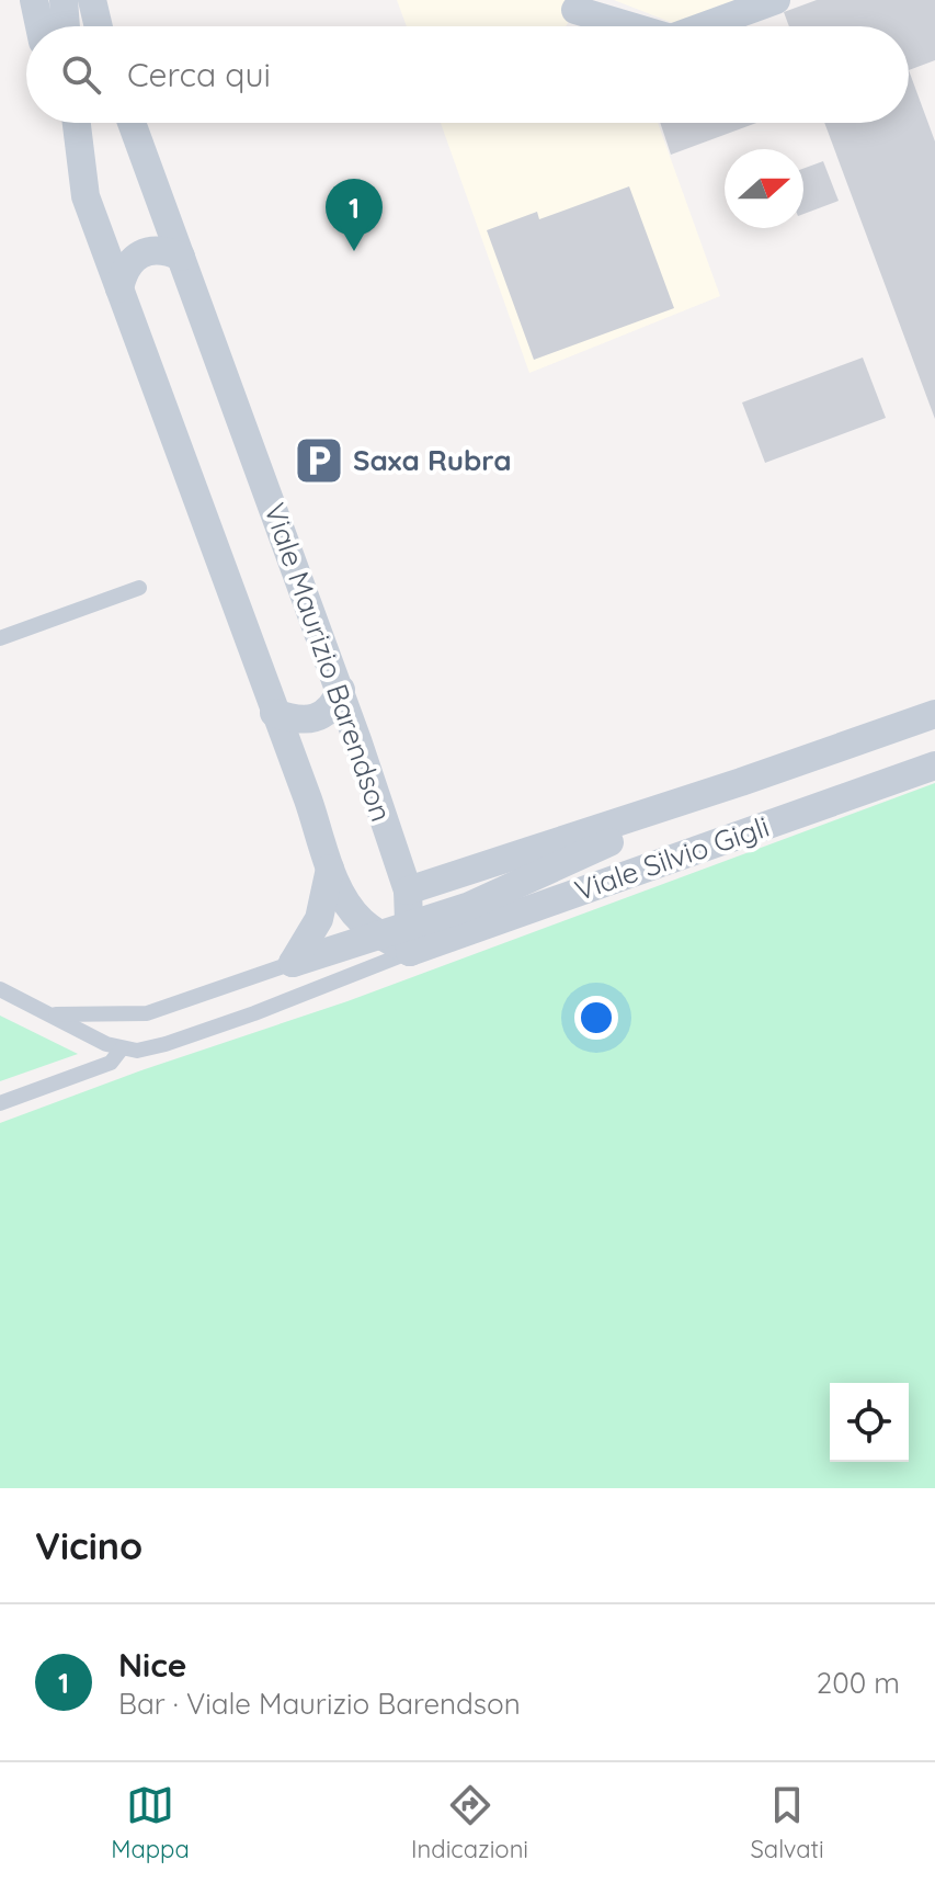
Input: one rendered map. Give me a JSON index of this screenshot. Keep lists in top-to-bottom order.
{
  "streets": {
    "street": ["Viale Maurizio Barendson", "Viale Silvio Gigli"]
  },
  "crossings": [
    ["Viale Maurizio Barendson", "Viale Silvio Gigli"]
  ],
  "places": {
    "parking": ["Saxa Rubra"]
  },
  "north": "right",
  "page": {
    "search": "Cerca qui",
    "pins": "1",
    "heading": "Vicino",
    "list": [
      {
        "mark": "1",
        "name": "Nice",
        "note": "Bar · Viale Maurizio Barendson",
        "value": "200 m"
      }
    ],
    "nav": ["Mappa", "Indicazioni", "Salvati"]
  }
}
